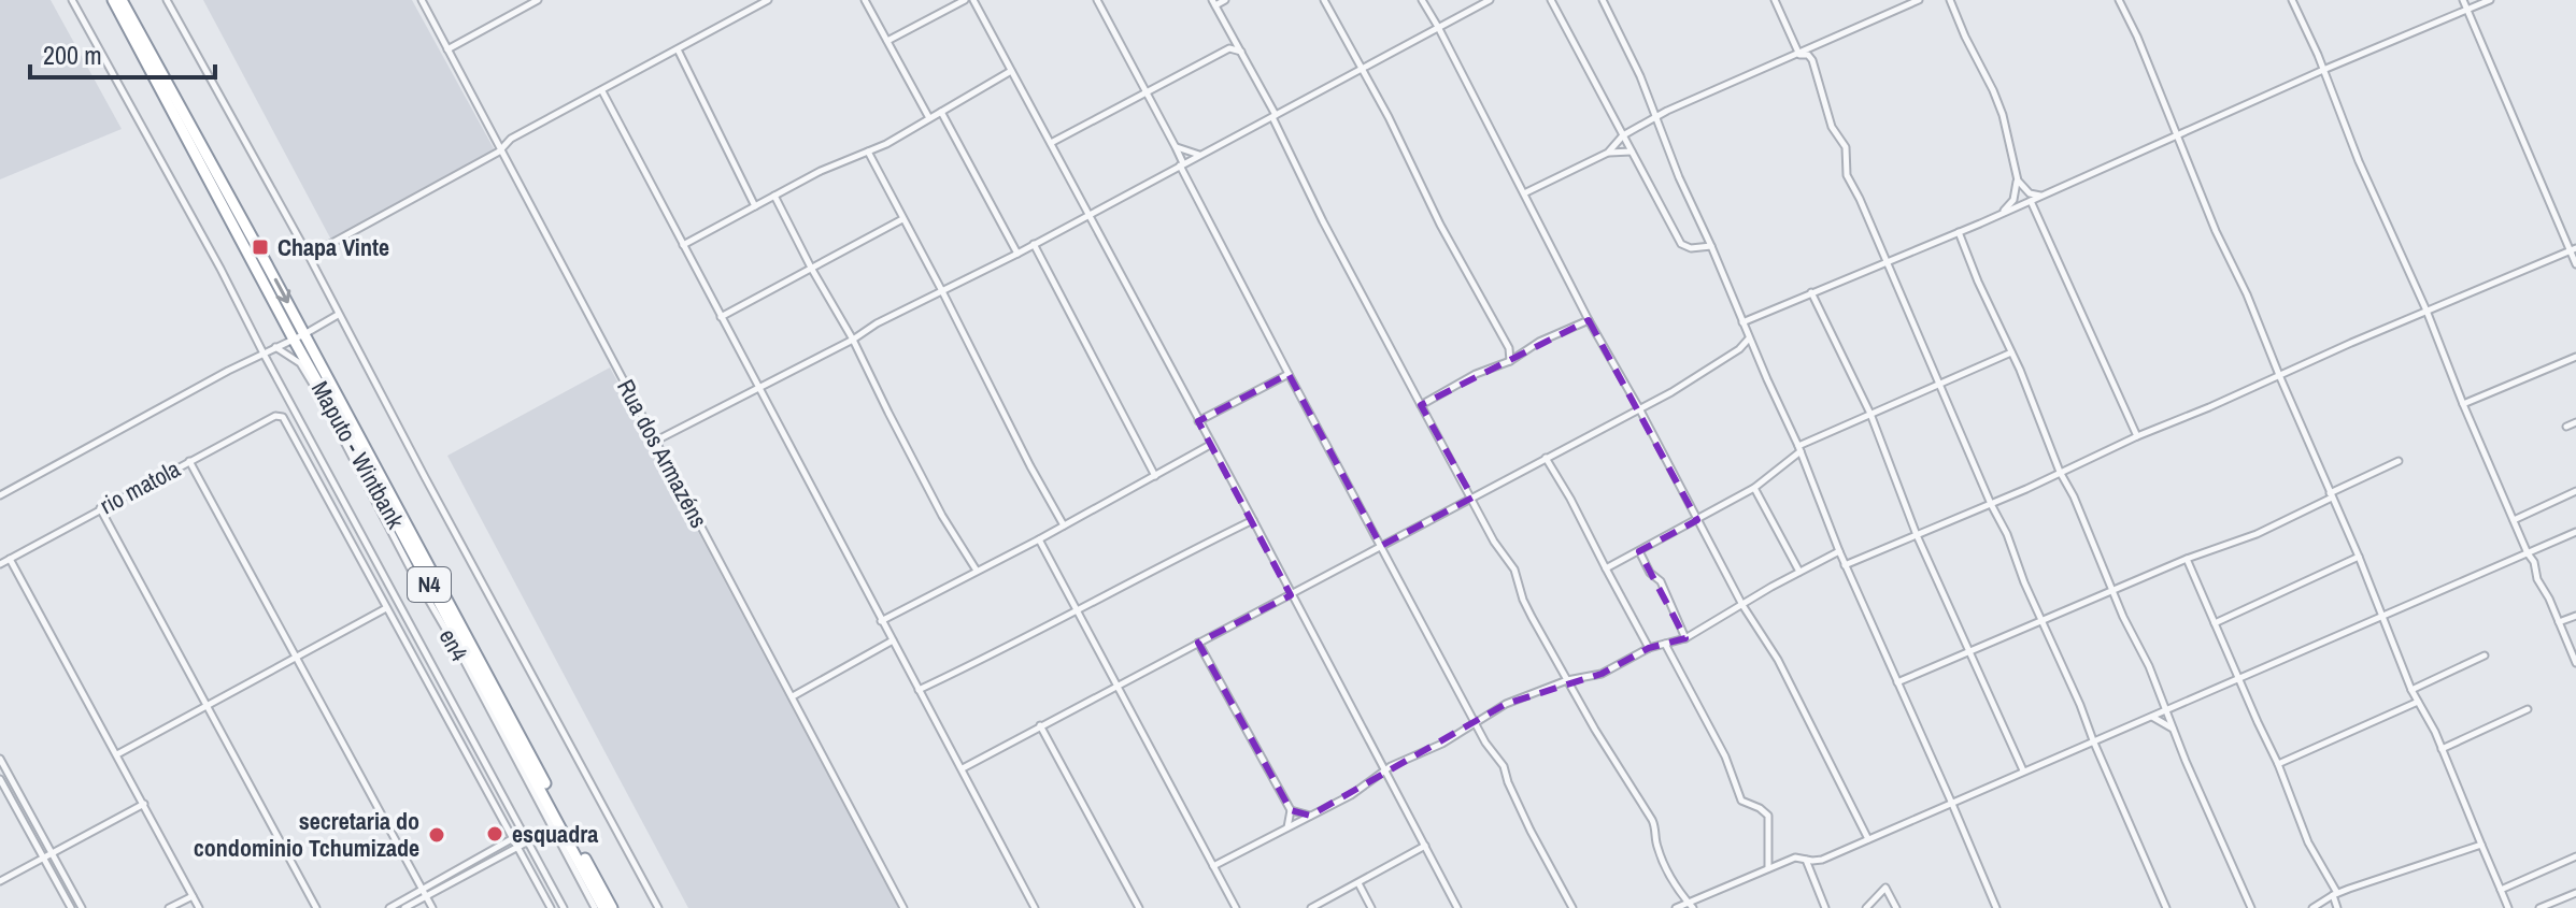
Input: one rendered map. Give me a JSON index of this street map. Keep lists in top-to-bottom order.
{
  "streets": {
    "highway": ["Maputo - Wintbank", "N4"],
    "street": ["Rua dos Armazéns", "rio matola", "en4"]
  },
  "places": {
    "transit": ["Chapa Vinte"],
    "other": ["esquadra", "secretaria do condominio Tchumizade"]
  },
  "scale_bar": "200 m"
}
